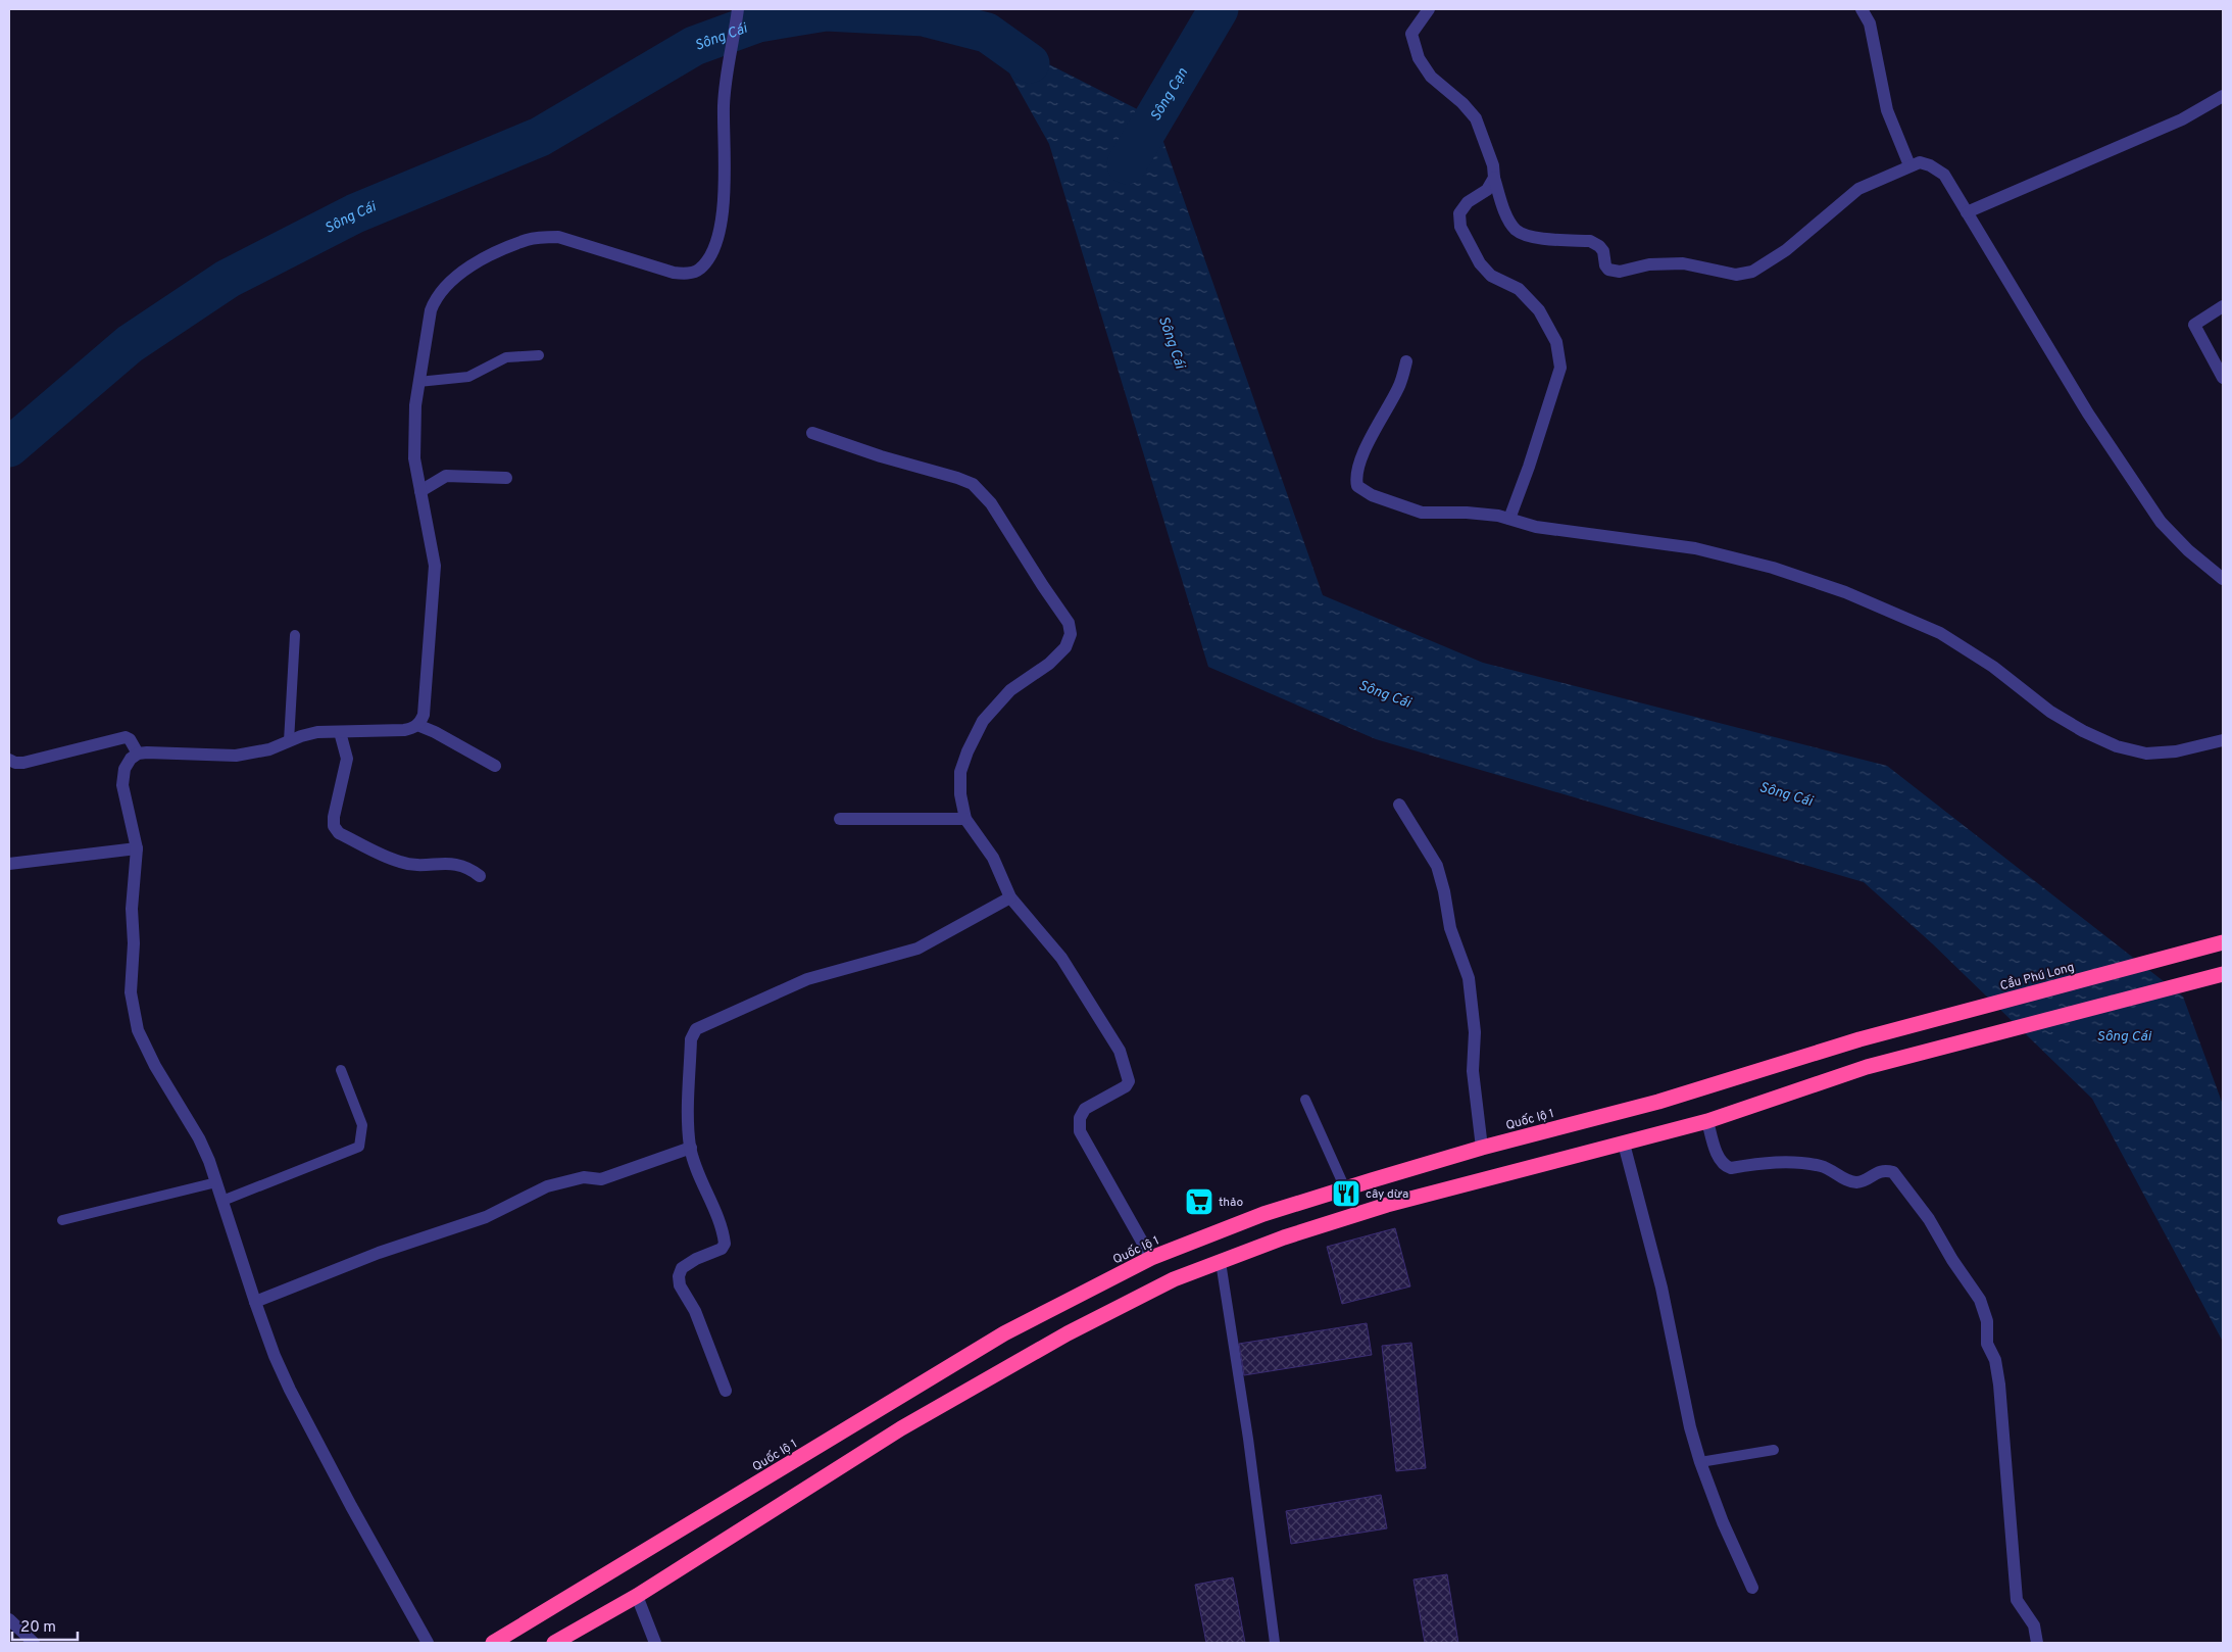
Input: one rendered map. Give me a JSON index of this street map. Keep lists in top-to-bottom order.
{
  "streets": {
    "highway": ["Cầu Phú Long", "Quốc lộ 1"]
  },
  "crossings": [
    ["Cầu Phú Long", "Quốc lộ 1"]
  ],
  "water": ["Sông Cái", "Sông Cạn"],
  "places": {
    "restaurant": ["cây dừa"],
    "supermarket": ["thảo"]
  },
  "scale_bar": "20 m"
}
